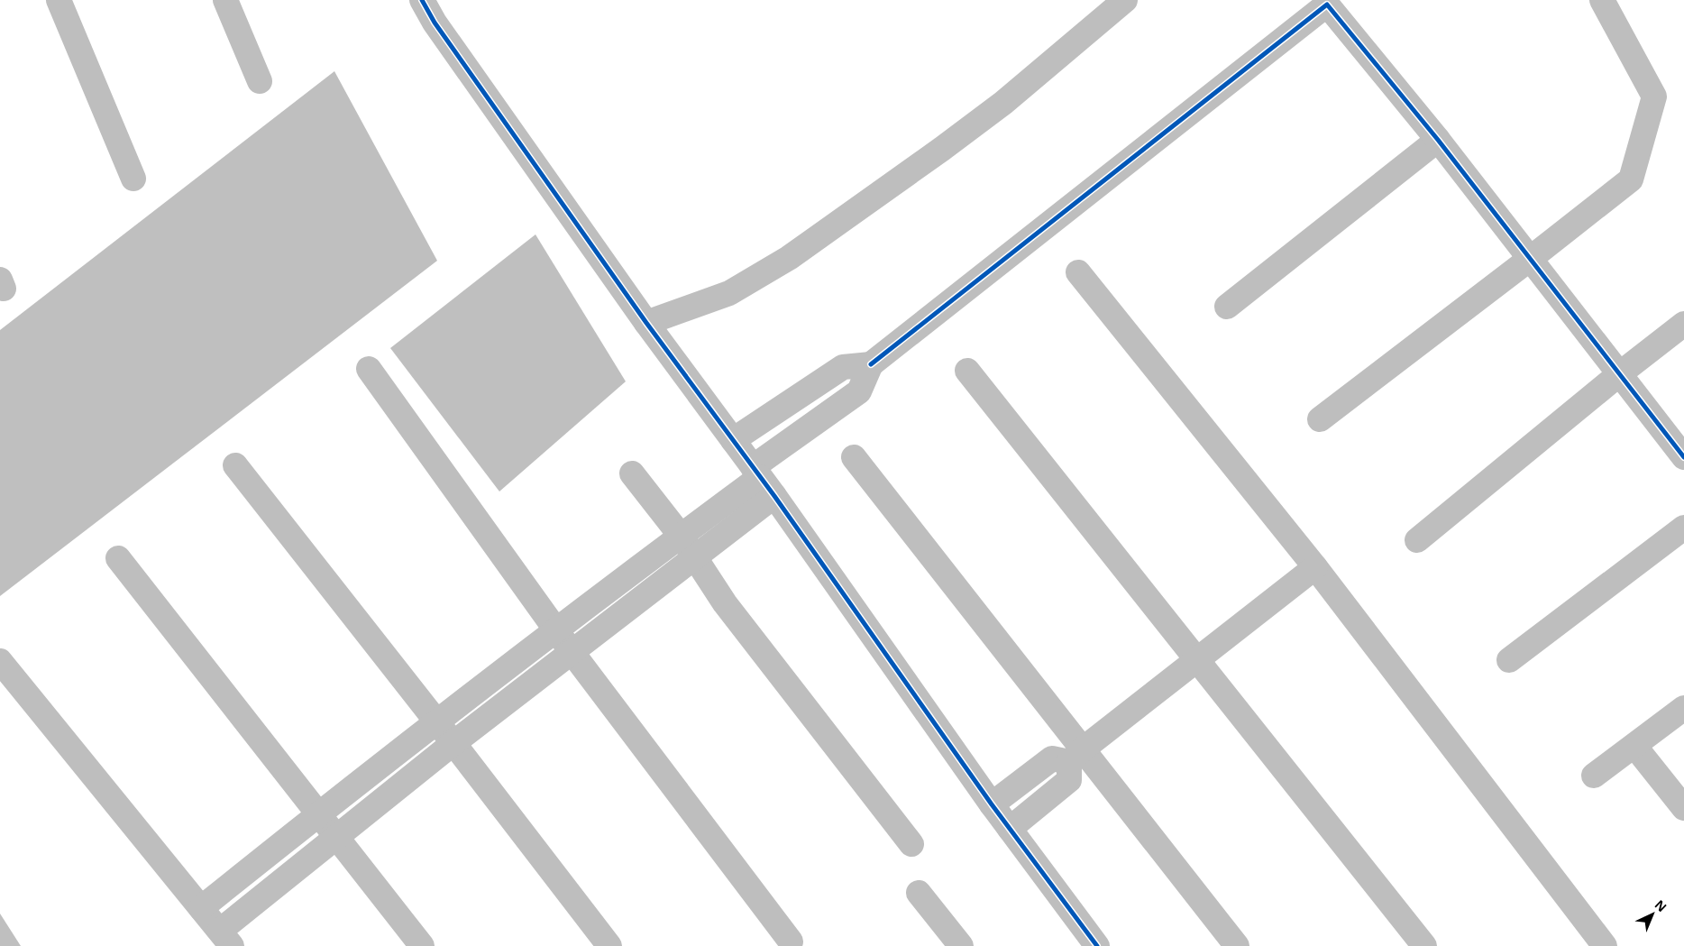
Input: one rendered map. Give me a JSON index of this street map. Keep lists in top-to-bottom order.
{
  "north": "top right"
}
